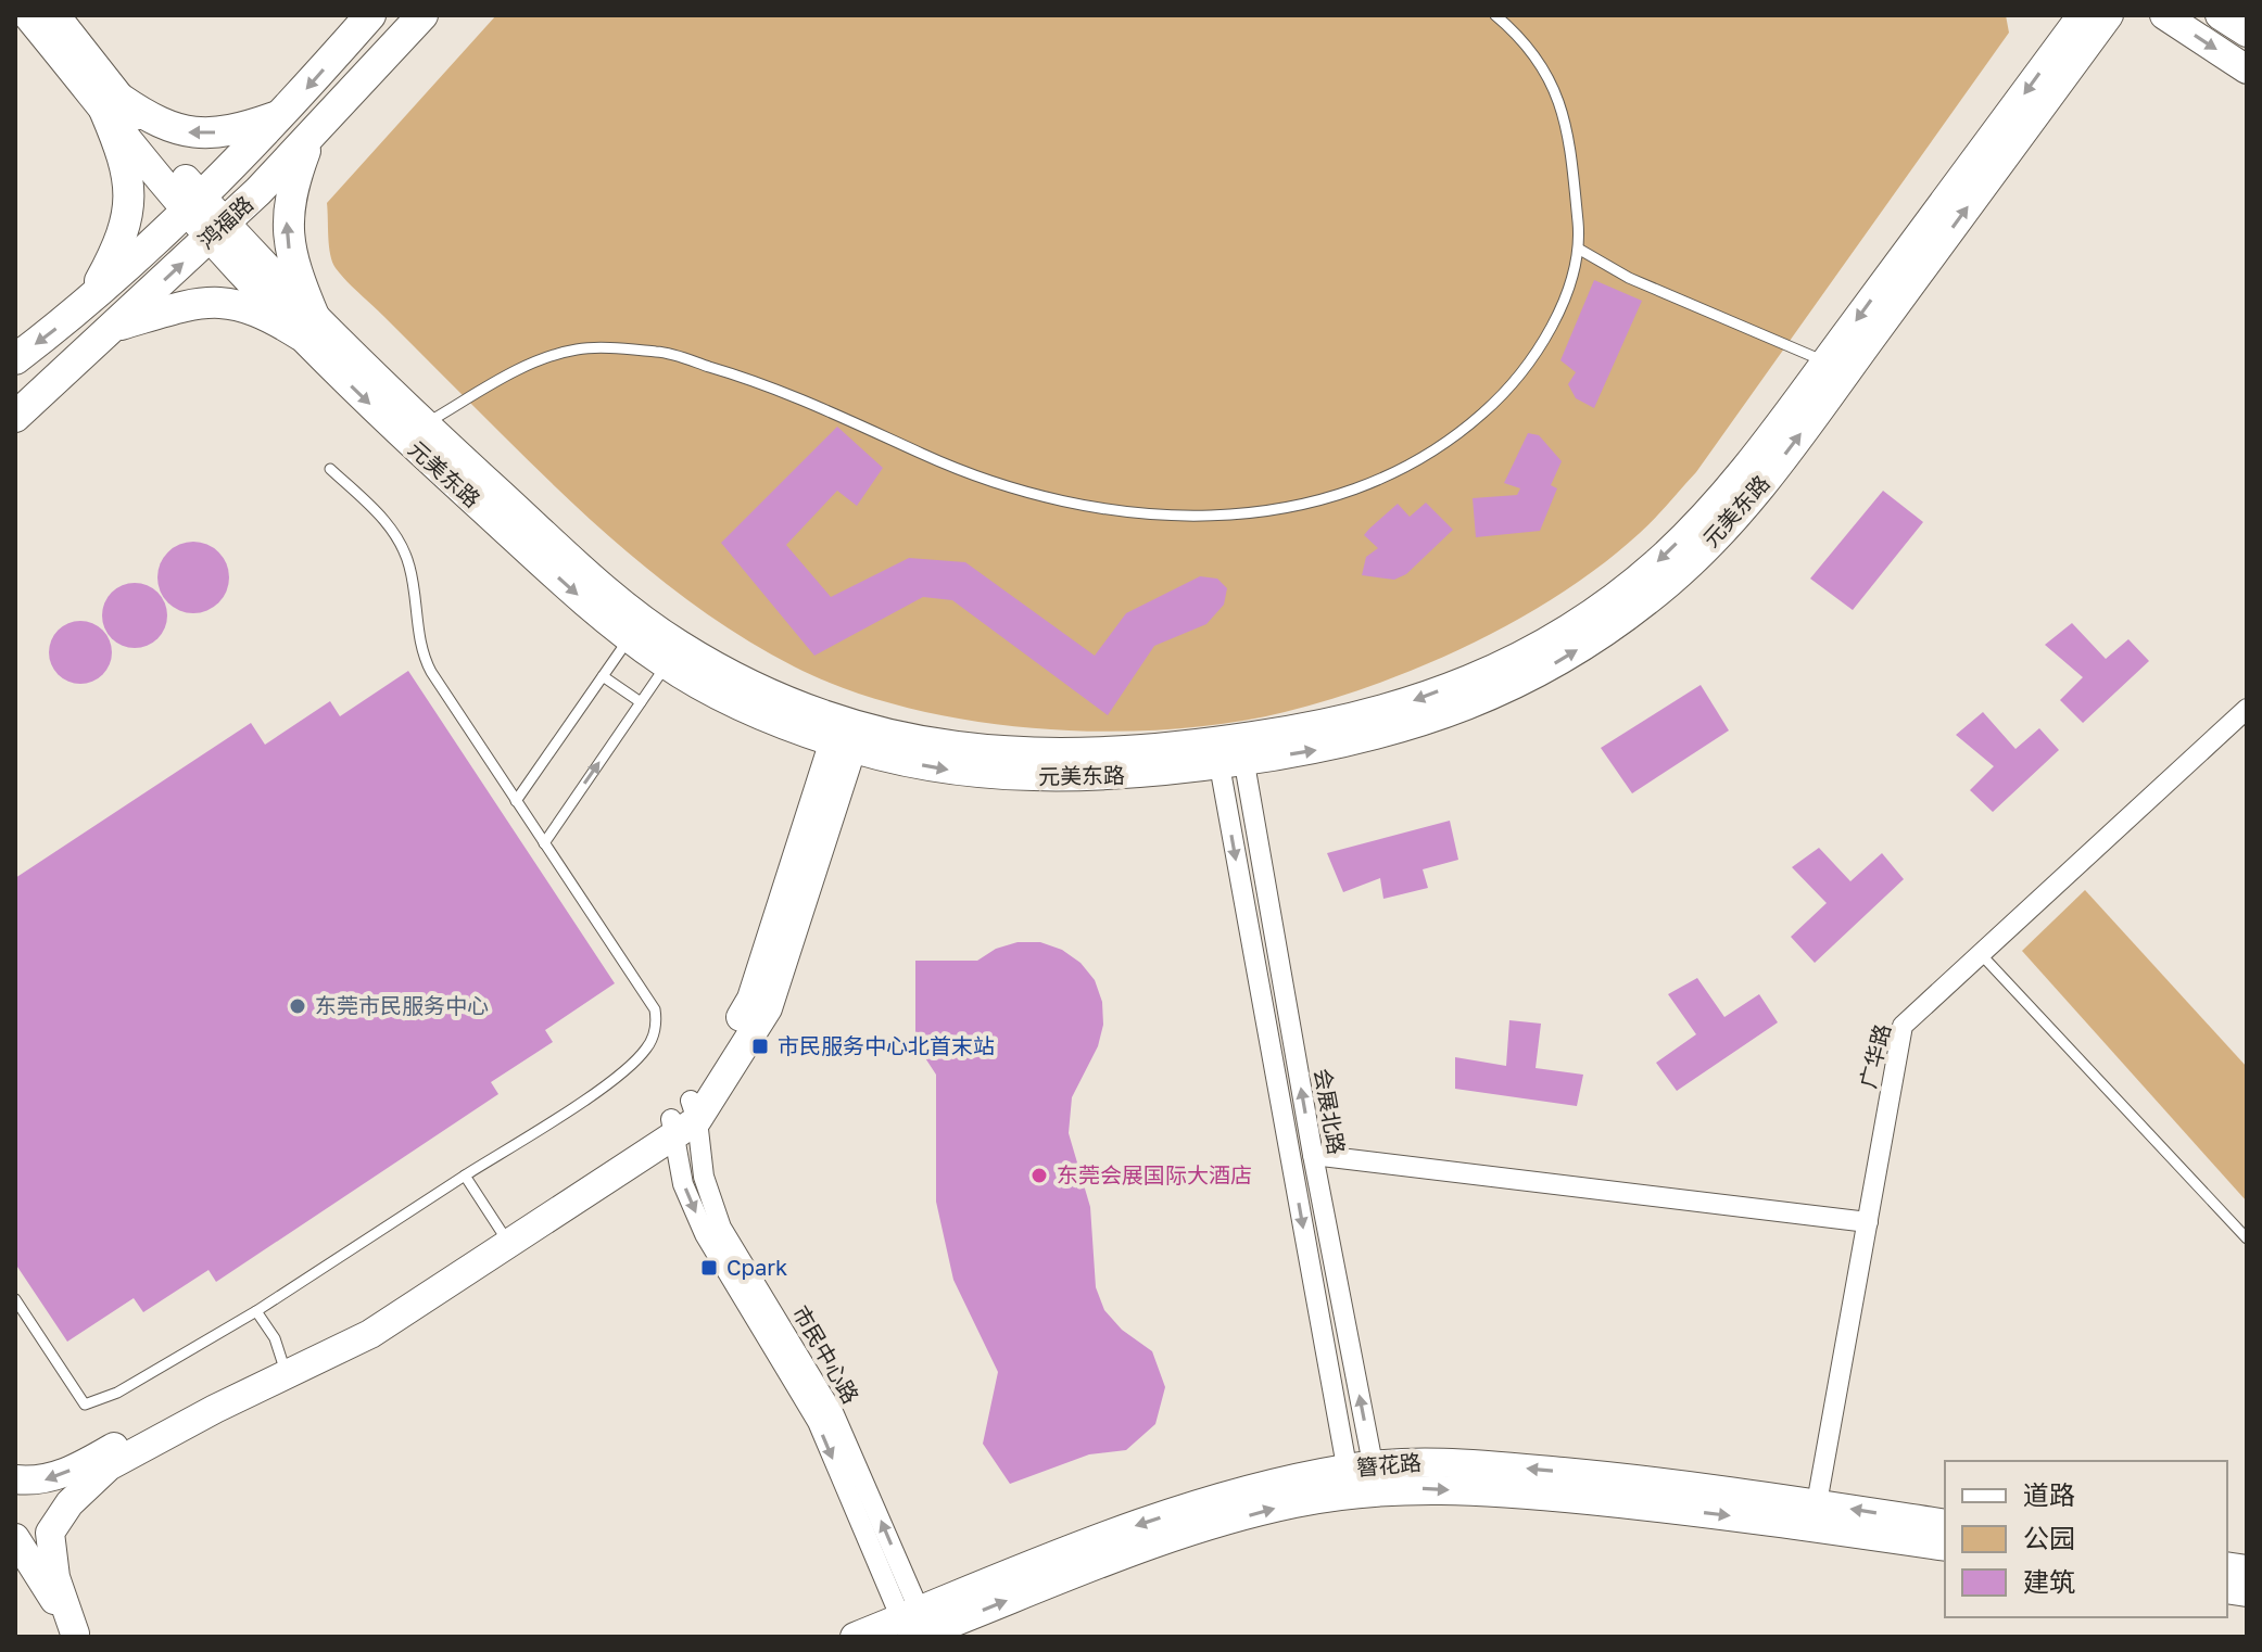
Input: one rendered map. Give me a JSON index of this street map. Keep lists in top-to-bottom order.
{
  "streets": {
    "main road": ["鸿福路"],
    "street": [
      "元美东路",
      "广华路",
      "会展北路",
      "市民中心路",
      "簪花路"
    ]
  },
  "crossings": [
    ["鸿福路", "元美东路"],
    ["元美东路", "会展北路"],
    ["广华路", "簪花路"],
    ["会展北路", "簪花路"],
    ["市民中心路", "簪花路"]
  ],
  "places": {
    "other": ["东莞市民服务中心", "东莞会展国际大酒店"],
    "transit": ["市民服务中心北首末站", "Cpark"]
  },
  "legend": ["道路", "公园", "建筑"]
}
